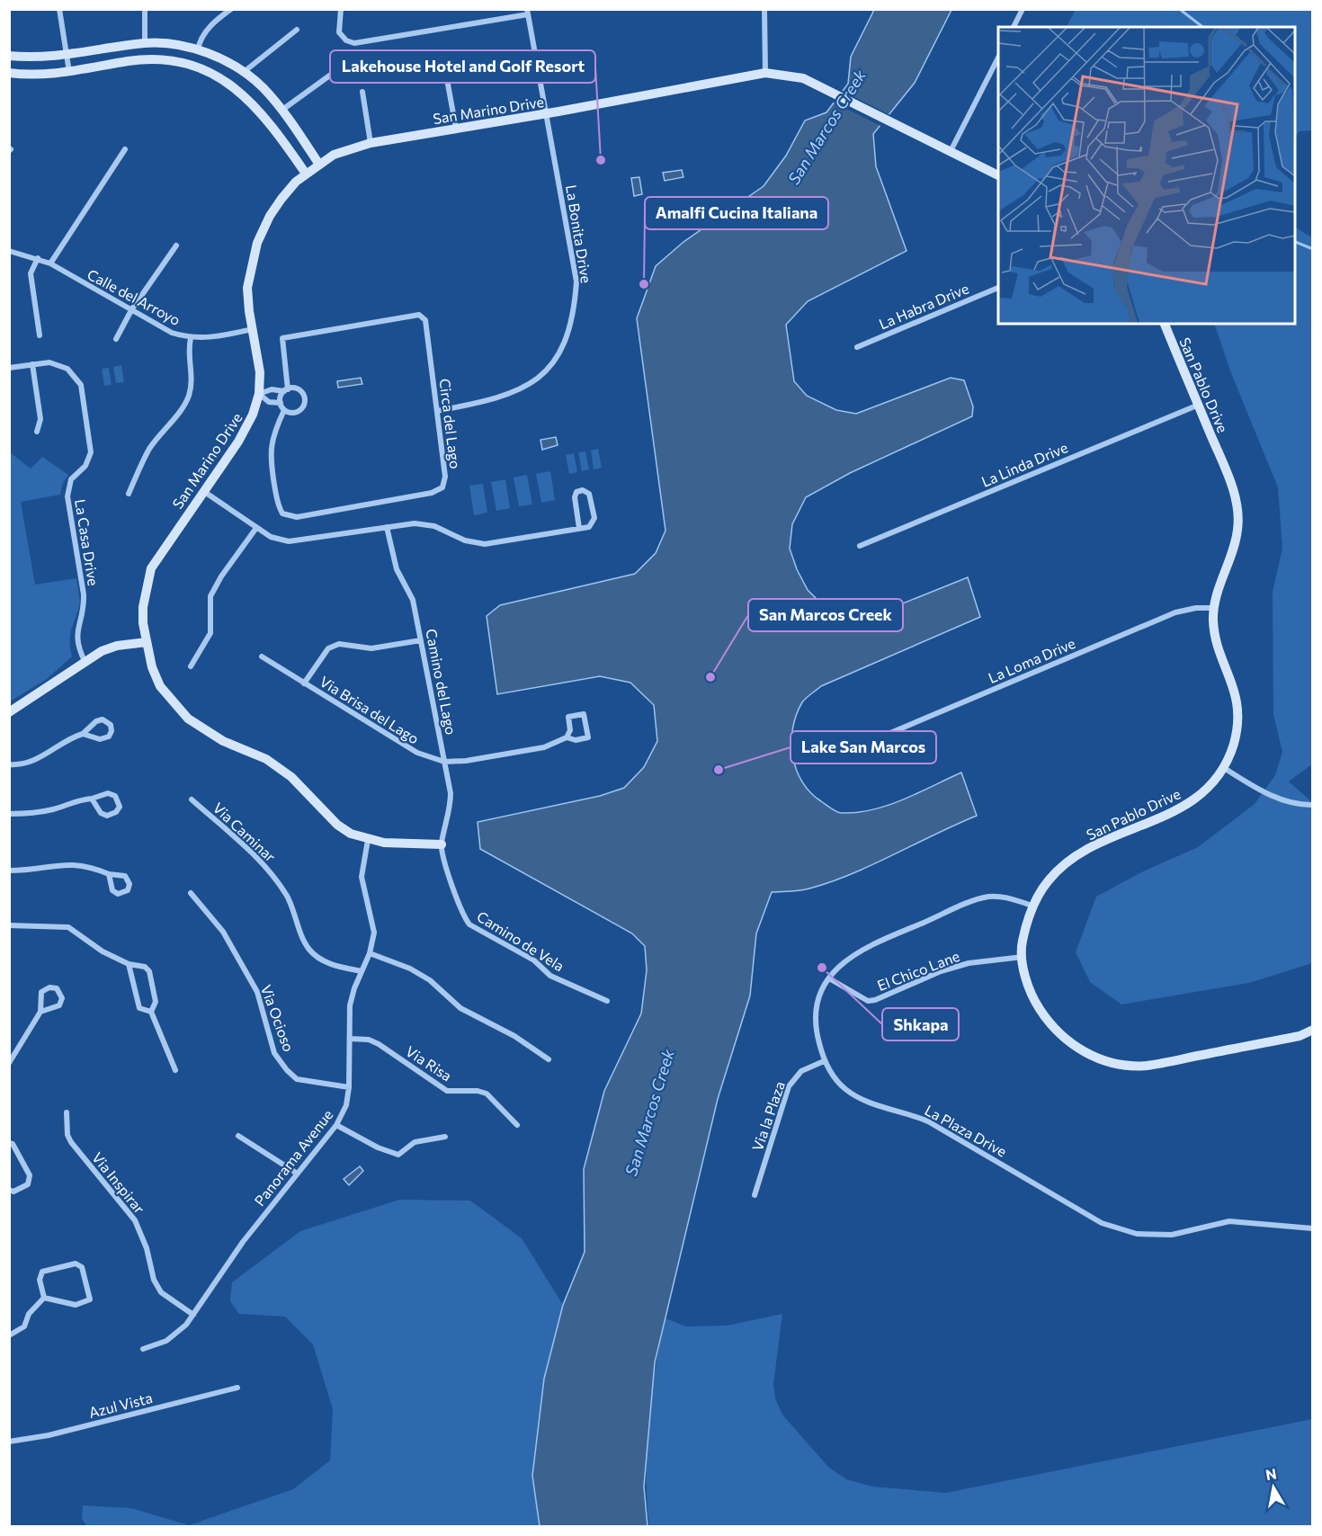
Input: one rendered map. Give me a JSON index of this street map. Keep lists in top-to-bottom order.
{
  "streets": {
    "street": [
      "San Marino Drive",
      "La Bonita Drive",
      "Calle del Arroyo",
      "La Habra Drive",
      "San Pablo Drive",
      "Circa del Lago",
      "La Linda Drive",
      "La Casa Drive",
      "La Loma Drive",
      "Camino del Lago",
      "Via Brisa del Lago",
      "Via Caminar",
      "Camino de Vela",
      "El Chico Lane",
      "Via Ocioso",
      "Via Risa",
      "Via la Plaza",
      "La Plaza Drive",
      "Panorama Avenue",
      "Via Inspirar",
      "Azul Vista"
    ]
  },
  "crossings": [
    ["San Marino Drive", "La Bonita Drive"],
    ["San Marino Drive", "Calle del Arroyo"],
    ["San Marino Drive", "Camino del Lago"],
    ["San Marino Drive", "Camino de Vela"],
    ["San Marino Drive", "Panorama Avenue"],
    ["La Bonita Drive", "Circa del Lago"],
    ["San Pablo Drive", "La Linda Drive"],
    ["San Pablo Drive", "La Loma Drive"],
    ["San Pablo Drive", "El Chico Lane"],
    ["San Pablo Drive", "La Plaza Drive"],
    ["Camino del Lago", "Via Brisa del Lago"],
    ["Camino del Lago", "Camino de Vela"],
    ["Via Caminar", "Panorama Avenue"],
    ["El Chico Lane", "La Plaza Drive"],
    ["Via Ocioso", "Panorama Avenue"],
    ["Via Risa", "Panorama Avenue"],
    ["Via la Plaza", "La Plaza Drive"],
    ["Panorama Avenue", "Via Inspirar"]
  ],
  "water": ["San Marcos Creek"],
  "places": [
    "Lakehouse Hotel and Golf Resort",
    "Amalfi Cucina Italiana",
    "San Marcos Creek",
    "Lake San Marcos",
    "Shkapa"
  ],
  "north": "top"
}
